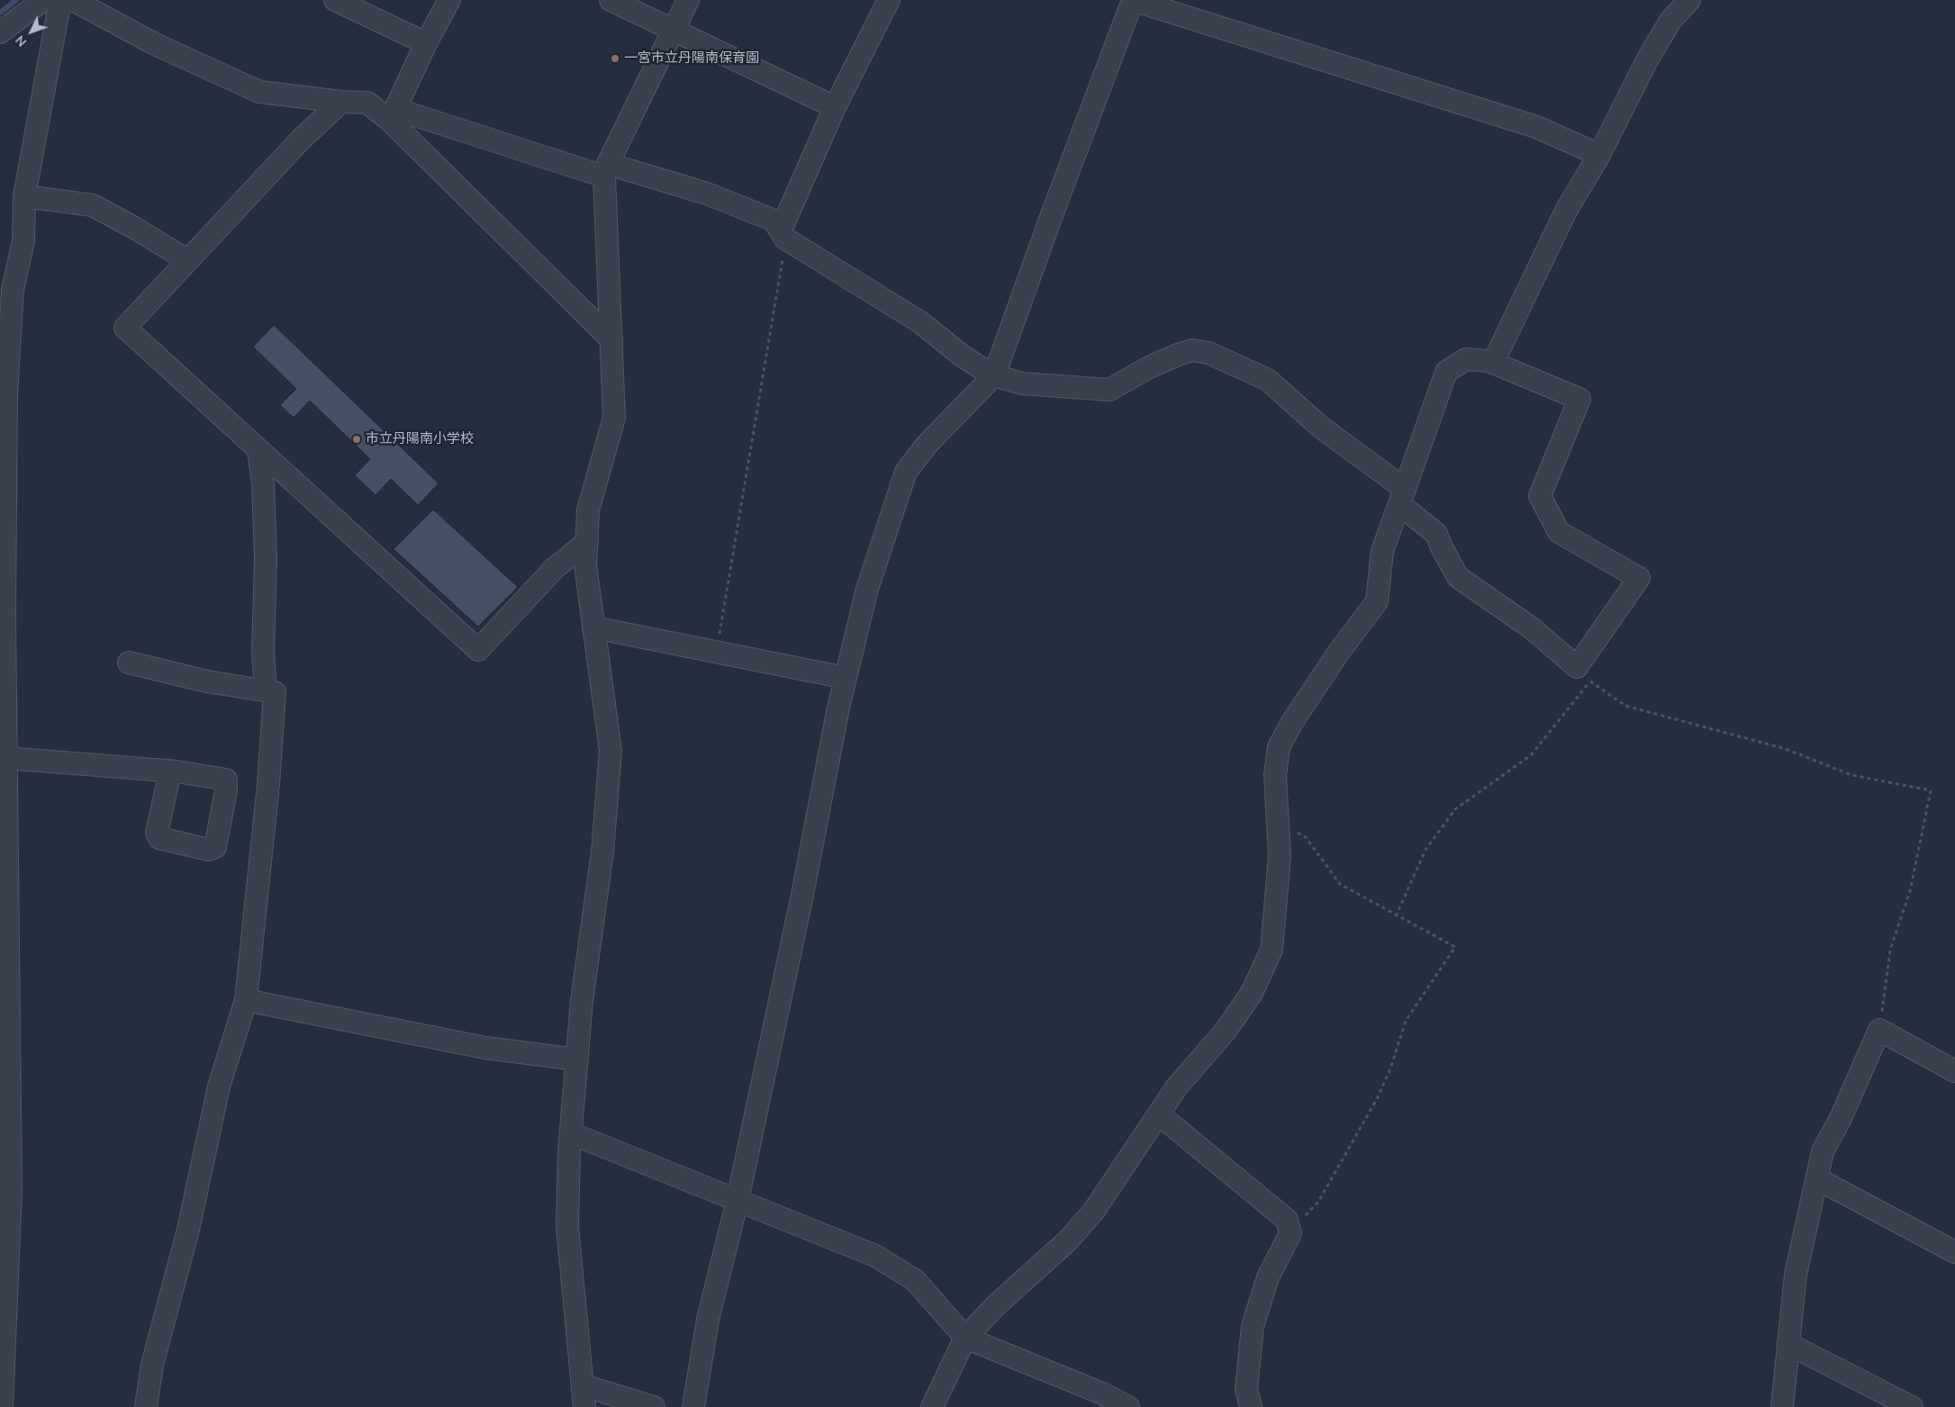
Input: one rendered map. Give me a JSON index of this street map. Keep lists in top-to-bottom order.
{
  "places": ["一宮市立丹陽南保育園", "市立丹陽南小学校"],
  "north": "bottom left"
}
